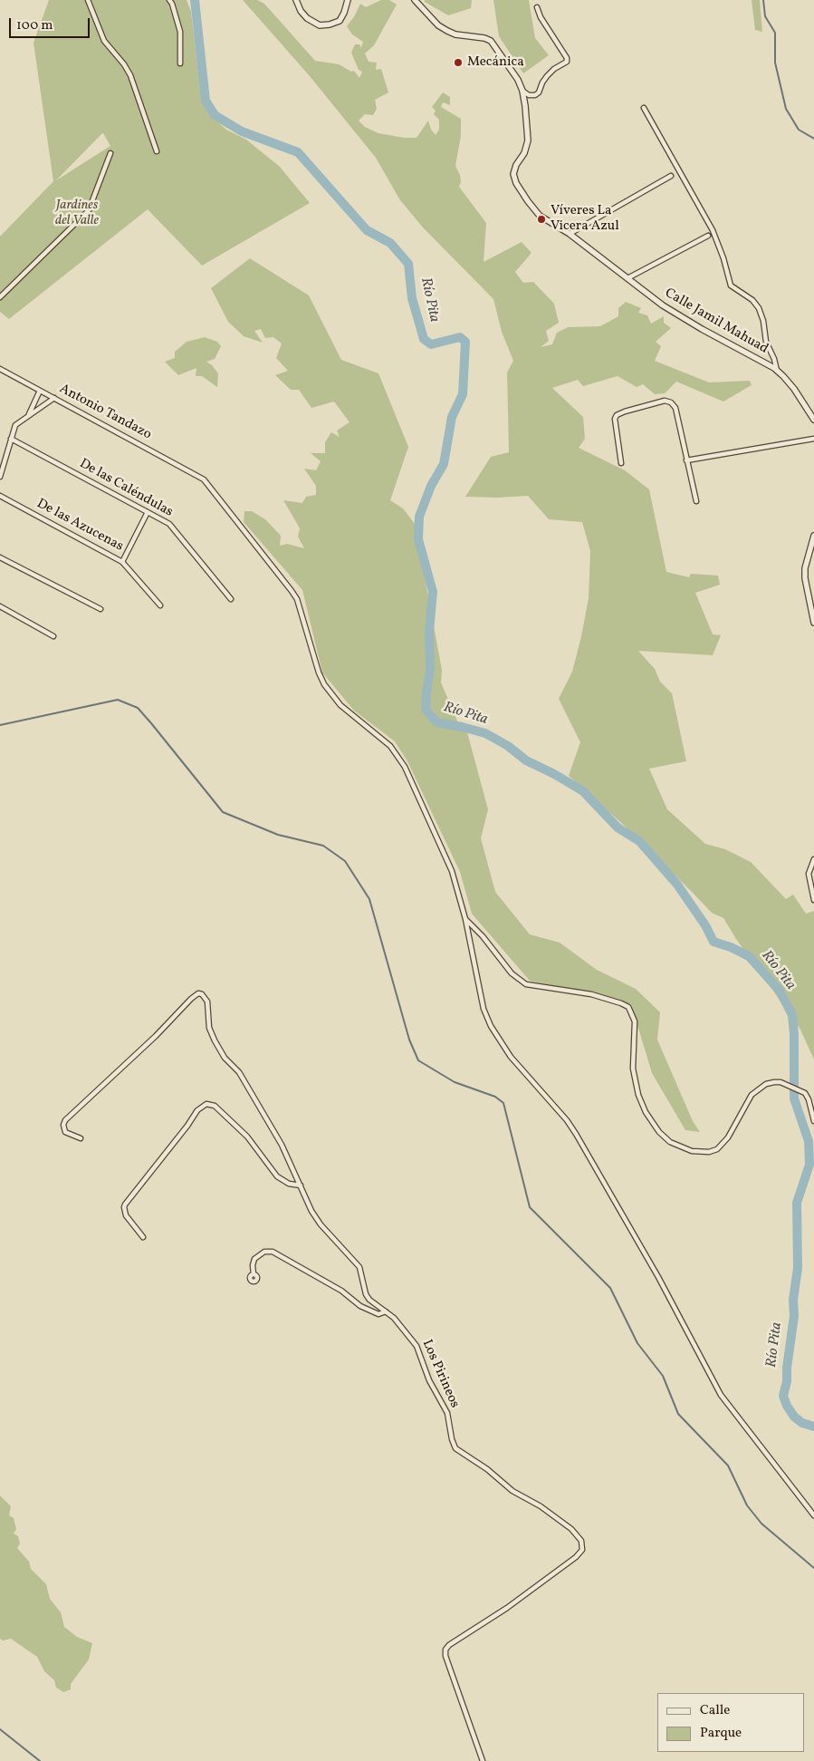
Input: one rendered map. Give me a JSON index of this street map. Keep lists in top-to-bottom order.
{
  "streets": {
    "street": [
      "Calle Jamil Mahuad",
      "Antonio Tandazo",
      "De las Caléndulas",
      "De las Azucenas",
      "Los Pirineos"
    ]
  },
  "water": ["Río Pita"],
  "parks": ["Jardines del Valle"],
  "places": ["Mecánica", "Víveres La Vicera Azul"],
  "legend": ["Calle", "Parque"],
  "scale_bar": "100 m"
}
